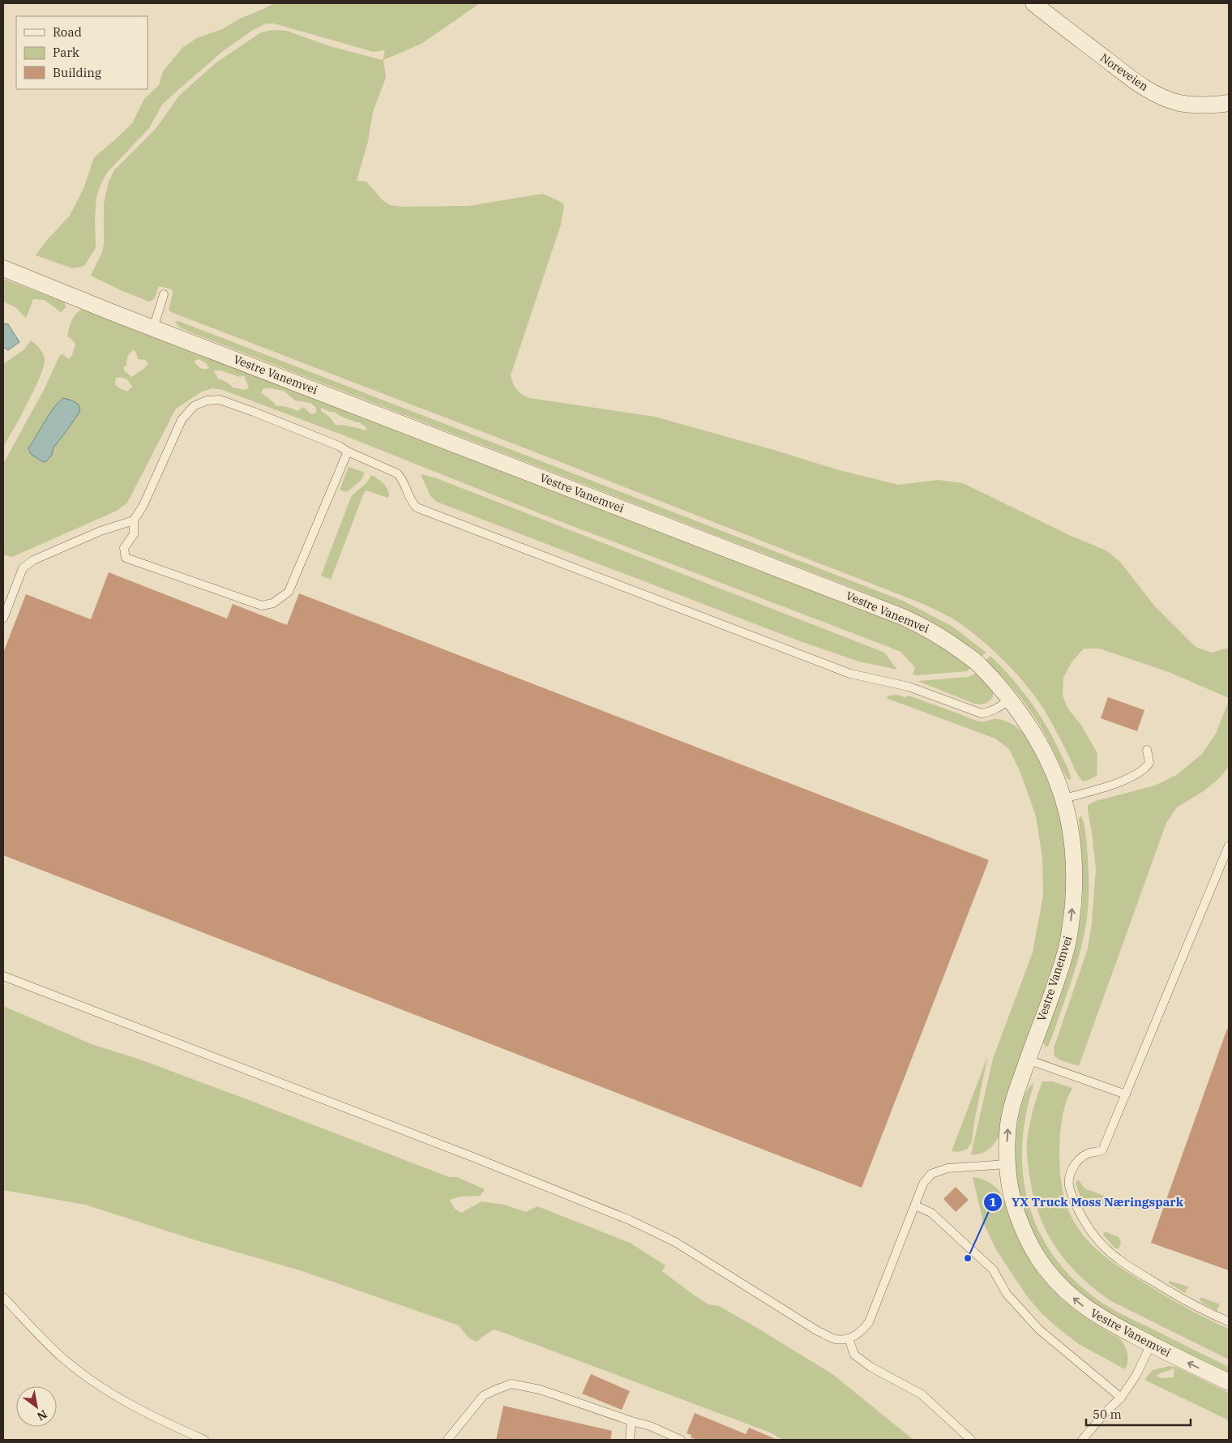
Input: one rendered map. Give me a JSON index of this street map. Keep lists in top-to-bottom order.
{
  "streets": {
    "street": ["Noreveien", "Vestre Vanemvei"]
  },
  "places": ["YX Truck Moss Næringspark"],
  "legend": ["Road", "Park", "Building"],
  "scale_bar": "50 m",
  "north": "bottom right"
}
